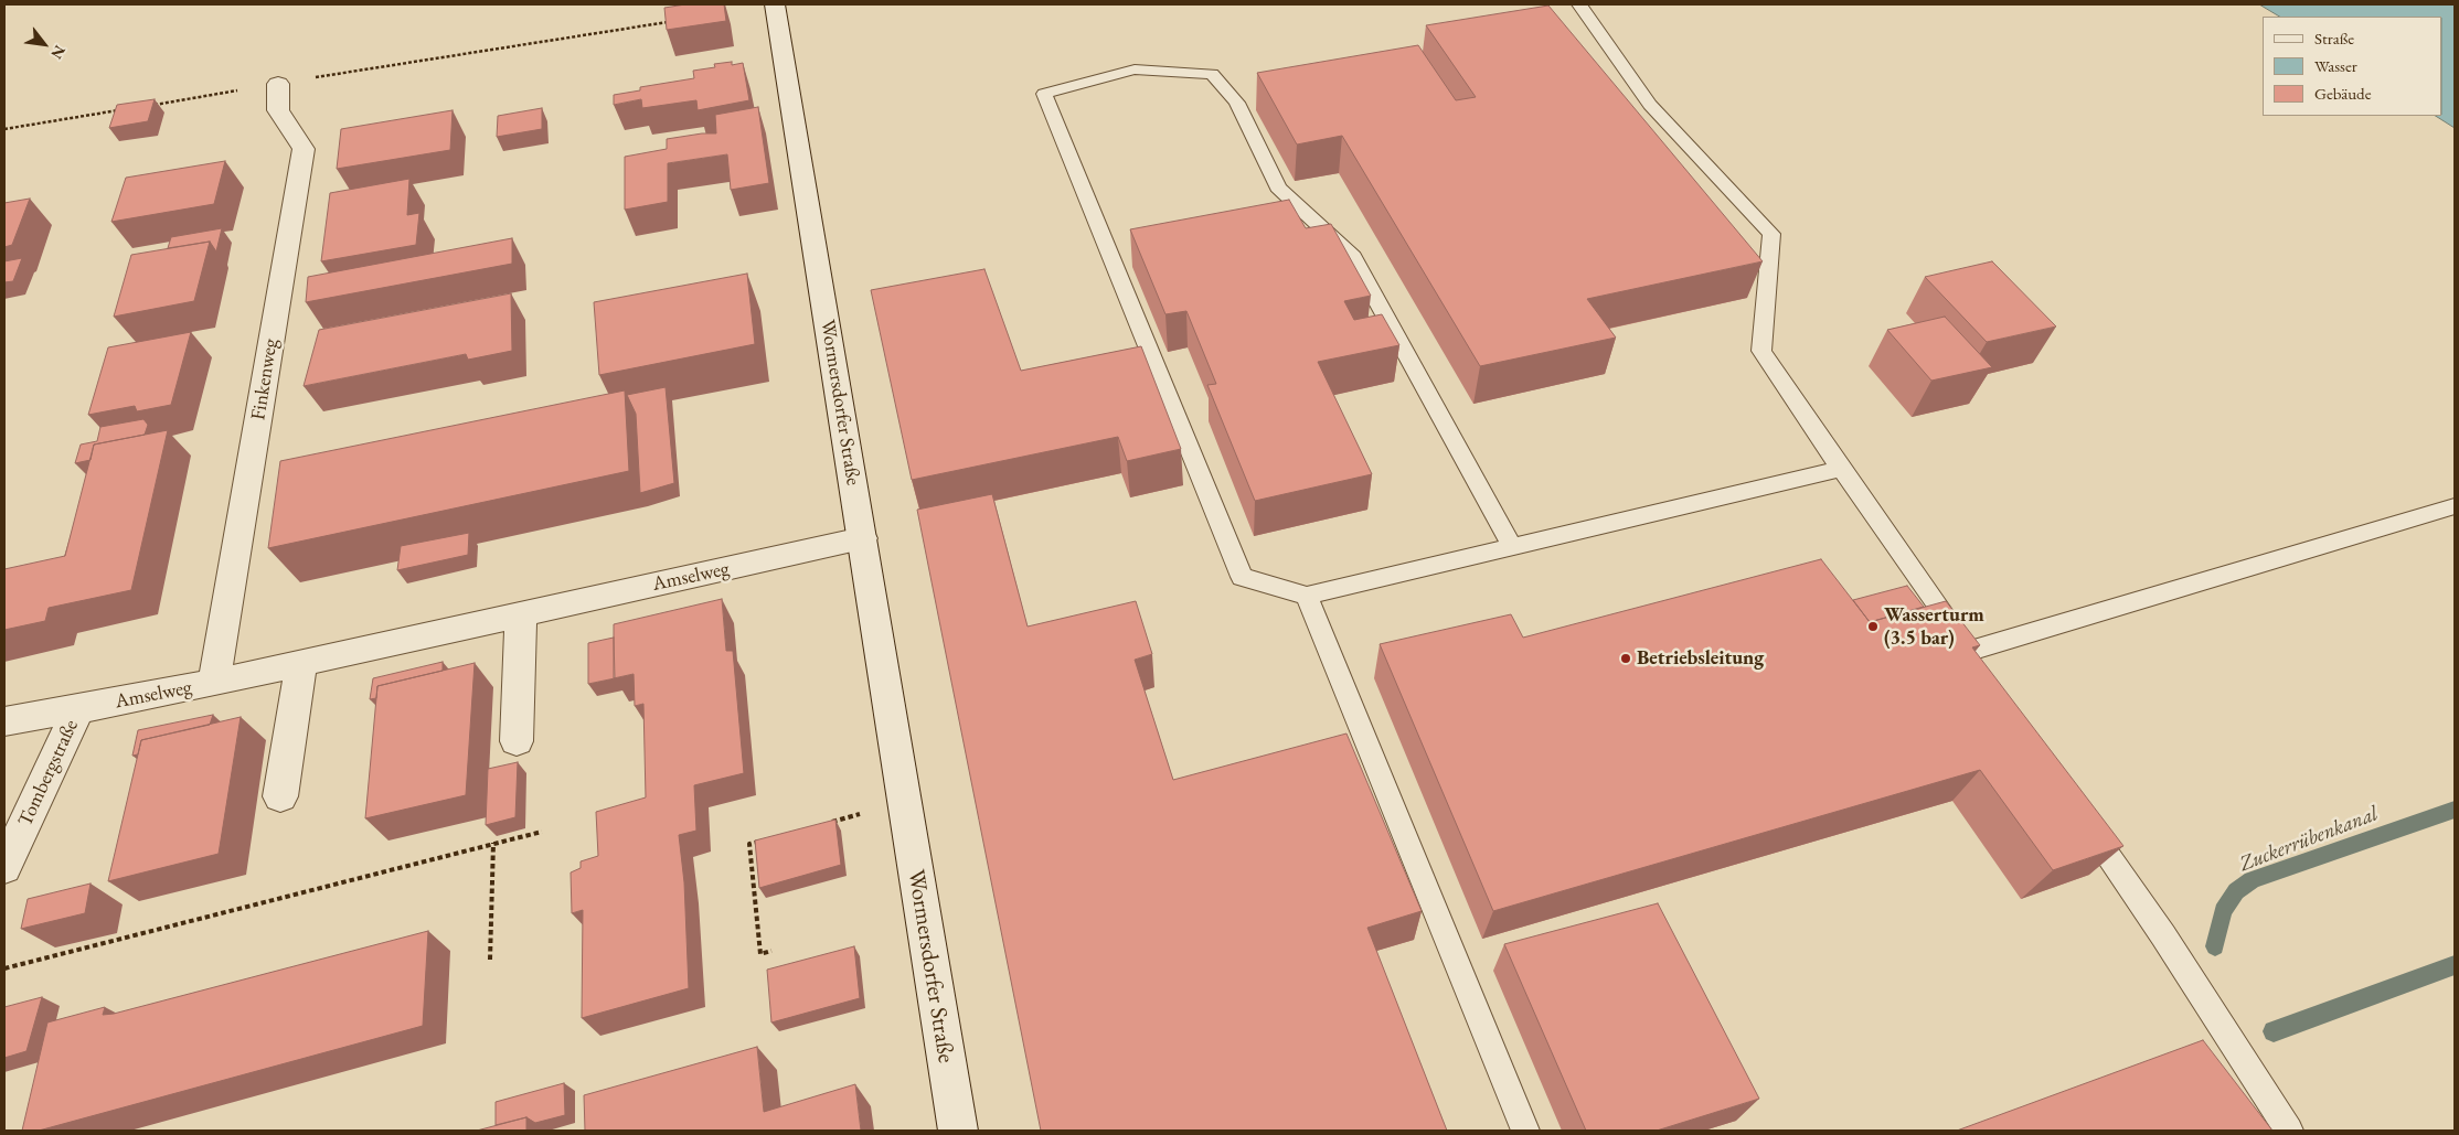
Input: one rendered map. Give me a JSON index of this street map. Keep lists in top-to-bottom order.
{
  "streets": {
    "street": [
      "Finkenweg",
      "Wormersdorfer Straße",
      "Amselweg",
      "Tombergstraße"
    ]
  },
  "crossings": [
    ["Finkenweg", "Amselweg"],
    ["Wormersdorfer Straße", "Amselweg"],
    ["Amselweg", "Tombergstraße"]
  ],
  "water": ["Zuckerrübenkanal"],
  "places": ["Wasserturm (3.5 bar)", "Betriebsleitung"],
  "legend": ["Straße", "Wasser", "Gebäude"],
  "north": "bottom right"
}
